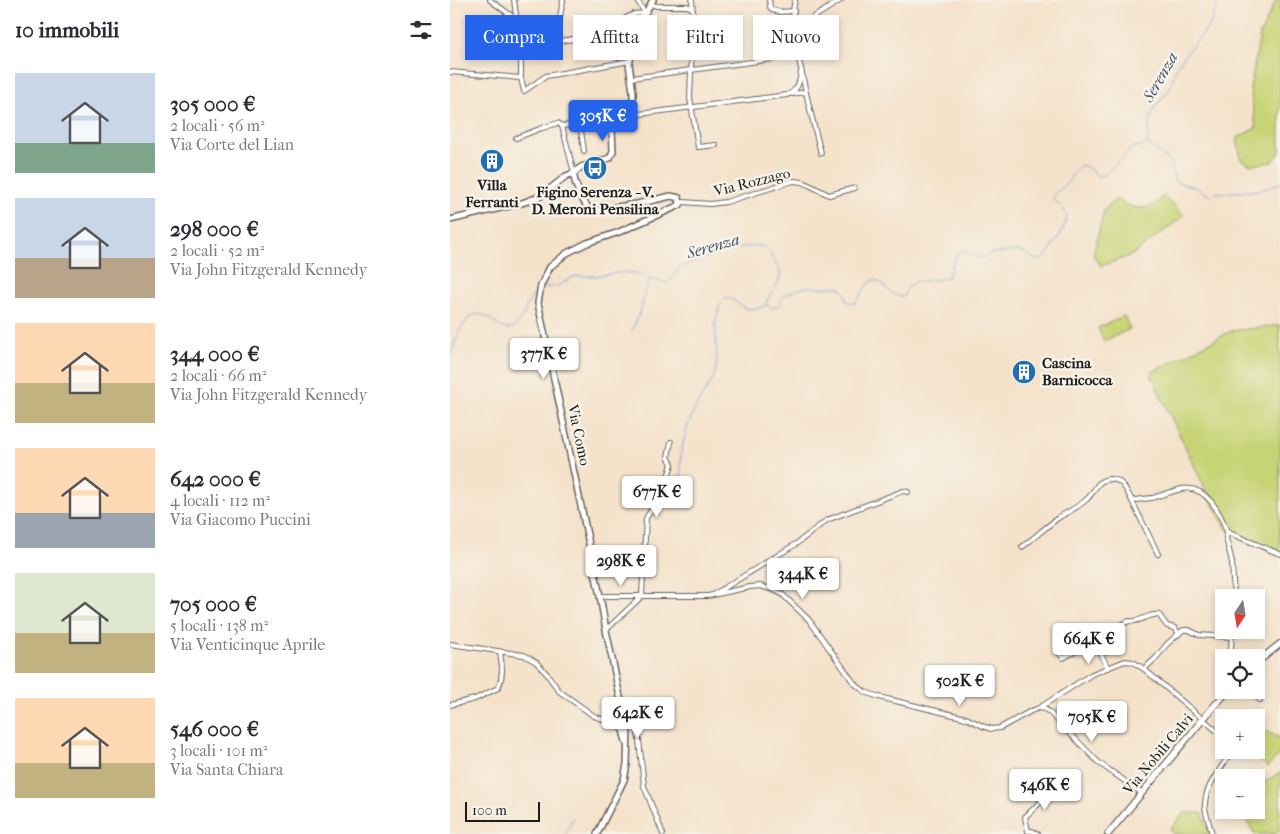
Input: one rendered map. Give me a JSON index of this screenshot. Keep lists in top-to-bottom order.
{
  "streets": {
    "main road": ["Via Nobili Calvi"],
    "street": ["Via Rozzago", "Via Como"]
  },
  "crossings": [
    ["Via Rozzago", "Via Como"]
  ],
  "water": ["Serenza"],
  "places": {
    "building": ["Villa Ferranti", "Cascina Barnicocca"],
    "bus stop": ["Figino Serenza - V. D. Meroni Pensilina"]
  },
  "scale_bar": "100 m",
  "north": "bottom",
  "page": {
    "heading": "10 immobili",
    "chip": [
      "Compra",
      "Affitta",
      "Filtri",
      "Nuovo"
    ],
    "list": [
      {
        "name": "305 000 €",
        "note": "2 locali · 56 m² · Via Corte del Lian"
      },
      {
        "name": "298 000 €",
        "note": "2 locali · 52 m² · Via John Fitzgerald Kennedy"
      },
      {
        "name": "344 000 €",
        "note": "2 locali · 66 m² · Via John Fitzgerald Kennedy"
      },
      {
        "name": "642 000 €",
        "note": "4 locali · 112 m² · Via Giacomo Puccini"
      },
      {
        "name": "705 000 €",
        "note": "5 locali · 138 m² · Via Venticinque Aprile"
      },
      {
        "name": "546 000 €",
        "note": "3 locali · 101 m² · Via Santa Chiara"
      }
    ],
    "price": [
      "305K €",
      "377K €",
      "677K €",
      "298K €",
      "344K €",
      "664K €",
      "502K €",
      "642K €",
      "705K €",
      "546K €"
    ],
    "map_buttons": ["+", "−"],
    "scale": "100 m"
  }
}
